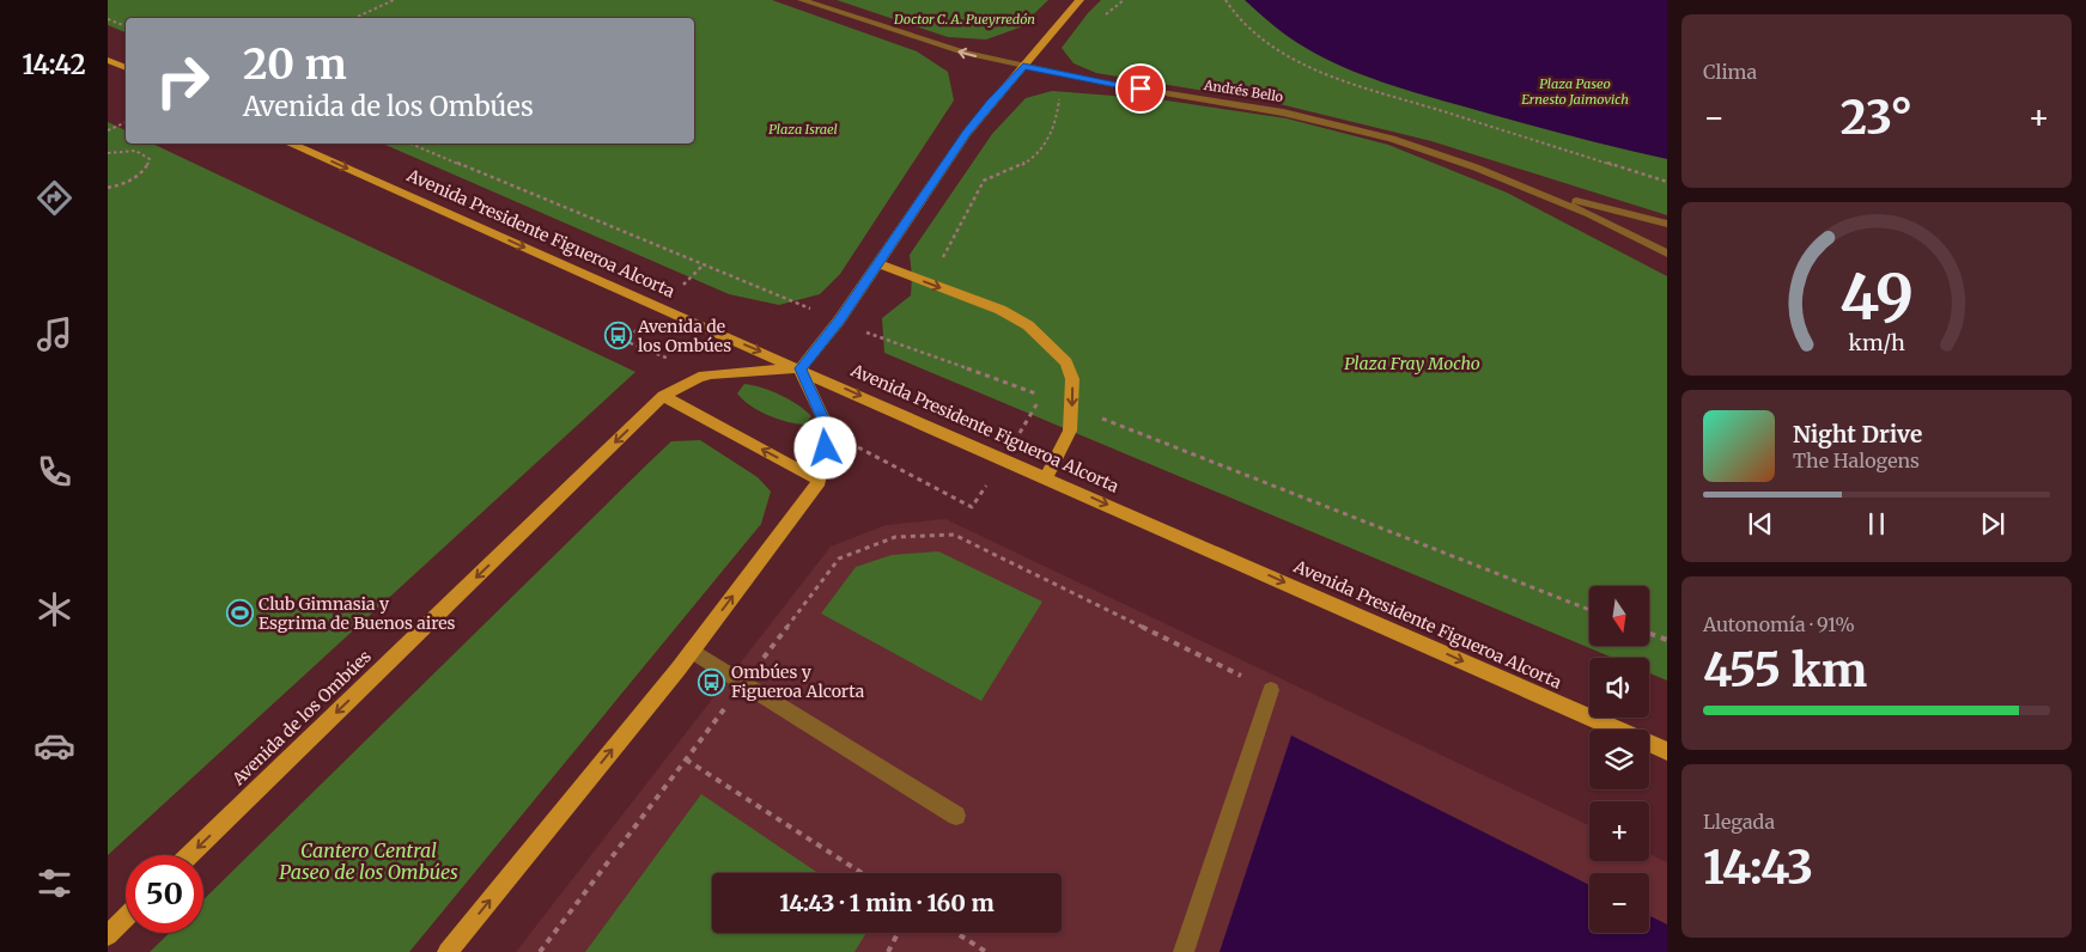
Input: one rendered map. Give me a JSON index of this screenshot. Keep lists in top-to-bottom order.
{
  "streets": {
    "main road": ["Avenida Presidente Figueroa Alcorta", "Avenida de los Ombúes"],
    "street": ["Andrés Bello"]
  },
  "crossings": [
    ["Avenida Presidente Figueroa Alcorta", "Avenida de los Ombúes"]
  ],
  "one_way": ["Avenida Presidente Figueroa Alcorta", "Avenida de los Ombúes"],
  "parks": [
    "Doctor C. A. Pueyrredón",
    "Plaza Paseo Ernesto Jaimovich",
    "Plaza Israel",
    "Plaza Fray Mocho",
    "Cantero Central Paseo de los Ombúes"
  ],
  "places": {
    "bus stop": ["Avenida de los Ombúes", "Ombúes y Figueroa Alcorta"],
    "sports": ["Club Gimnasia y Esgrima de Buenos aires"]
  },
  "north": "bottom",
  "page": {
    "tabs": "14:42",
    "tile": [
      "Clima",
      ["Autonomía · 91%", "455 km"],
      ["Llegada", "14:43"]
    ],
    "turn": ["20 m", "Avenida de los Ombúes"],
    "heat": ["−", "23°", "+"],
    "song": ["Night Drive", "The Halogens"],
    "map_buttons": ["+", "−"],
    "limit": "50",
    "trip": "14:43 · 1 min · 160 m",
    "gauge": ["49", "km/h"]
  }
}
